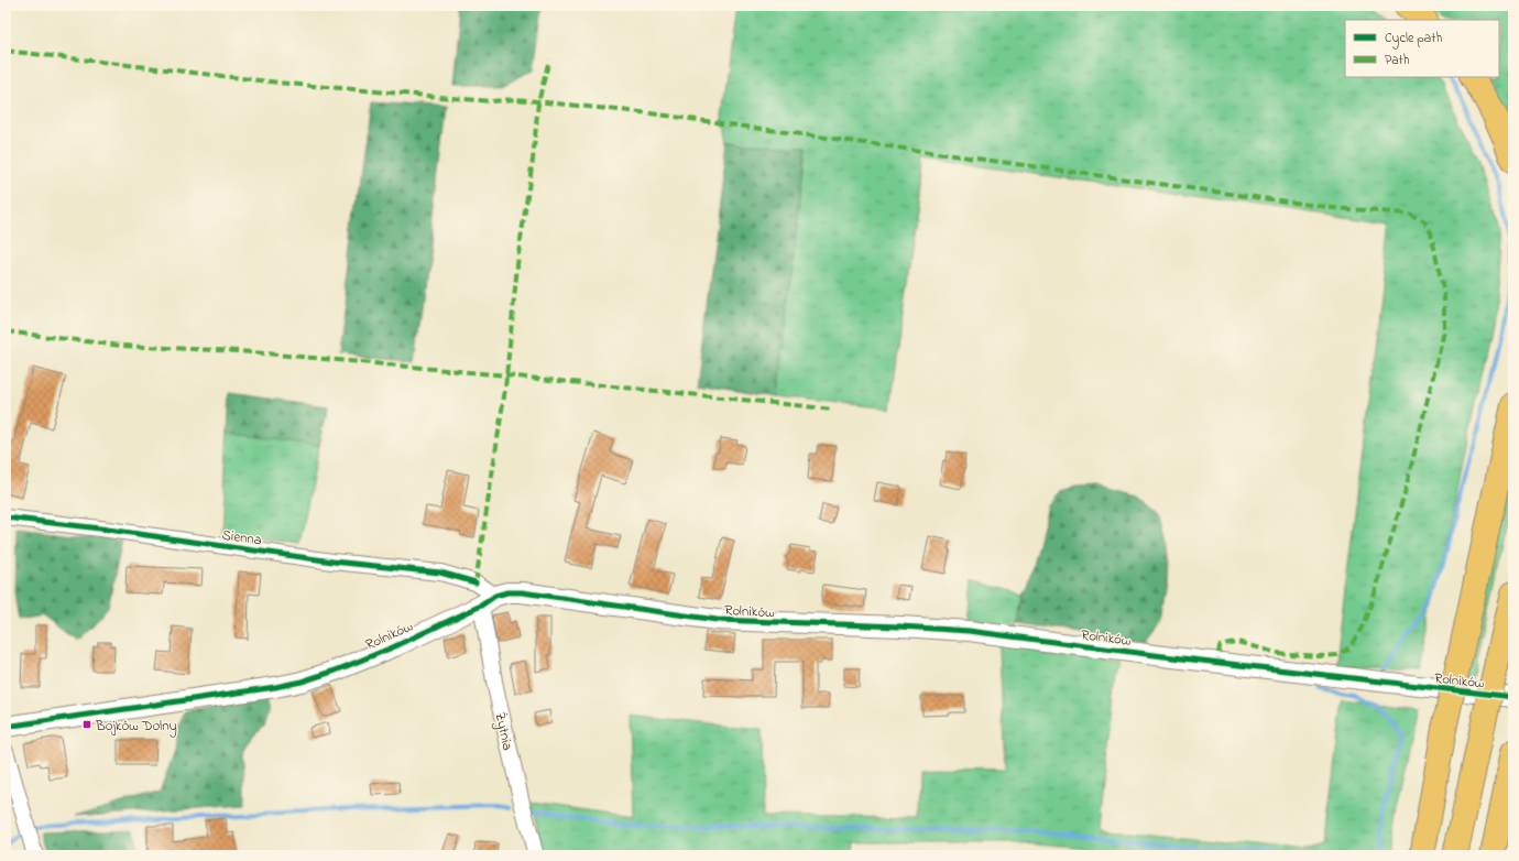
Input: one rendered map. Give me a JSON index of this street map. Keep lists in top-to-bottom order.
{
  "streets": {
    "street": ["Sienna", "Rolników", "Żytnia"]
  },
  "crossings": [
    ["Sienna", "Rolników"],
    ["Sienna", "Żytnia"],
    ["Rolników", "Żytnia"]
  ],
  "places": {
    "transit": ["Bojków Dolny"]
  },
  "legend": ["Cycle path", "Path"]
}
